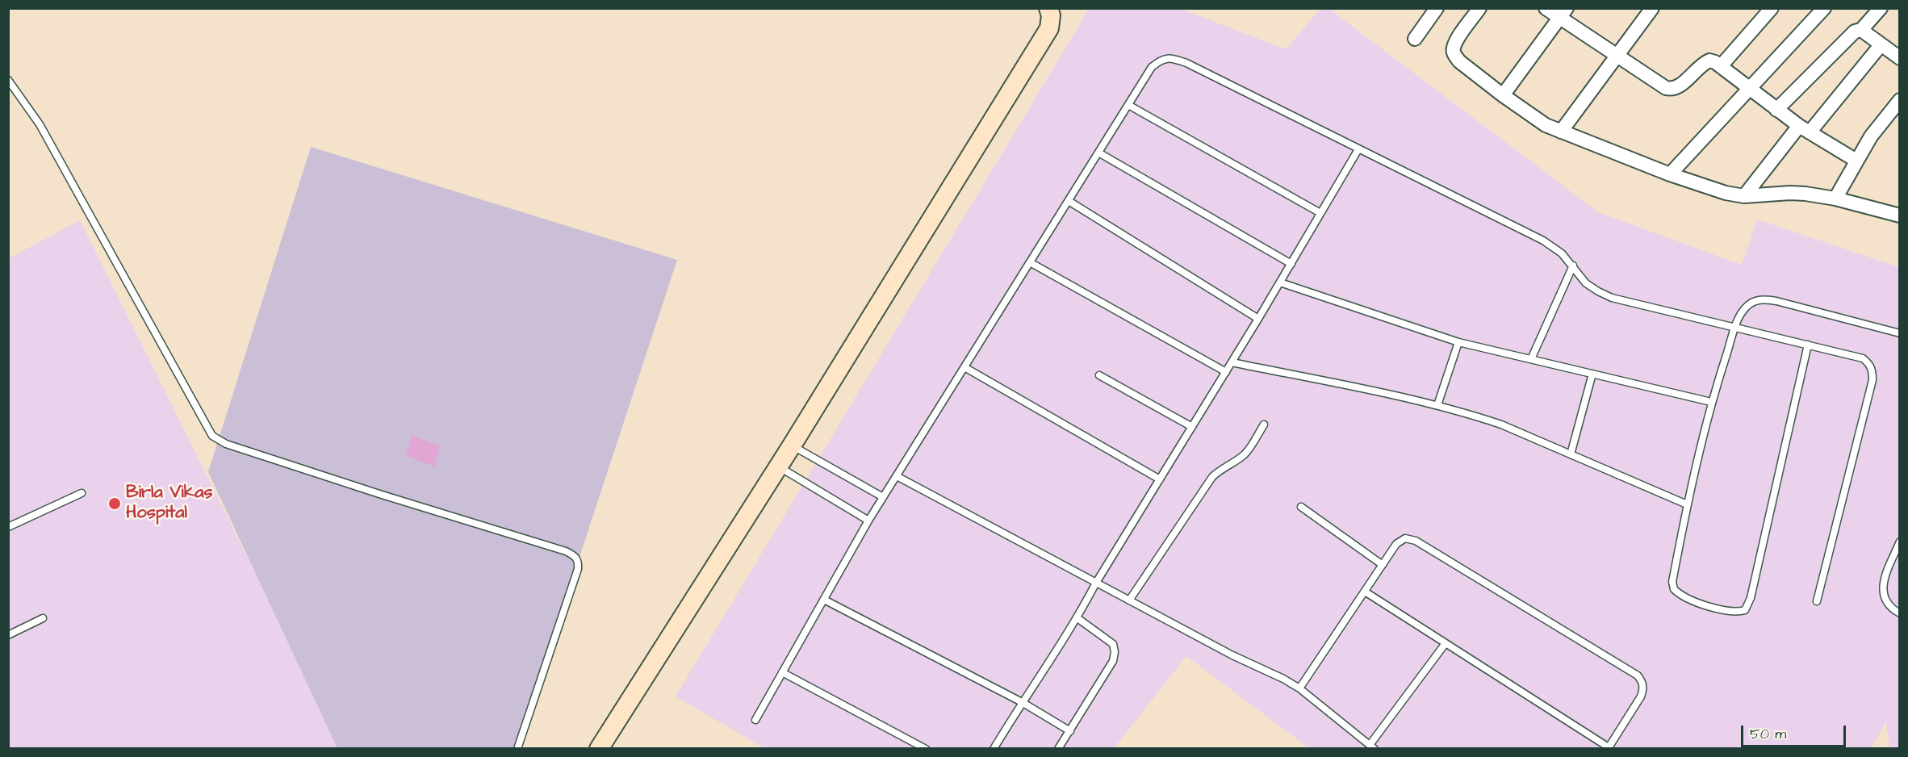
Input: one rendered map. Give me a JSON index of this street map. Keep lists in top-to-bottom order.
{
  "places": ["Birla Vikas Hospital"],
  "scale_bar": "50 m"
}
